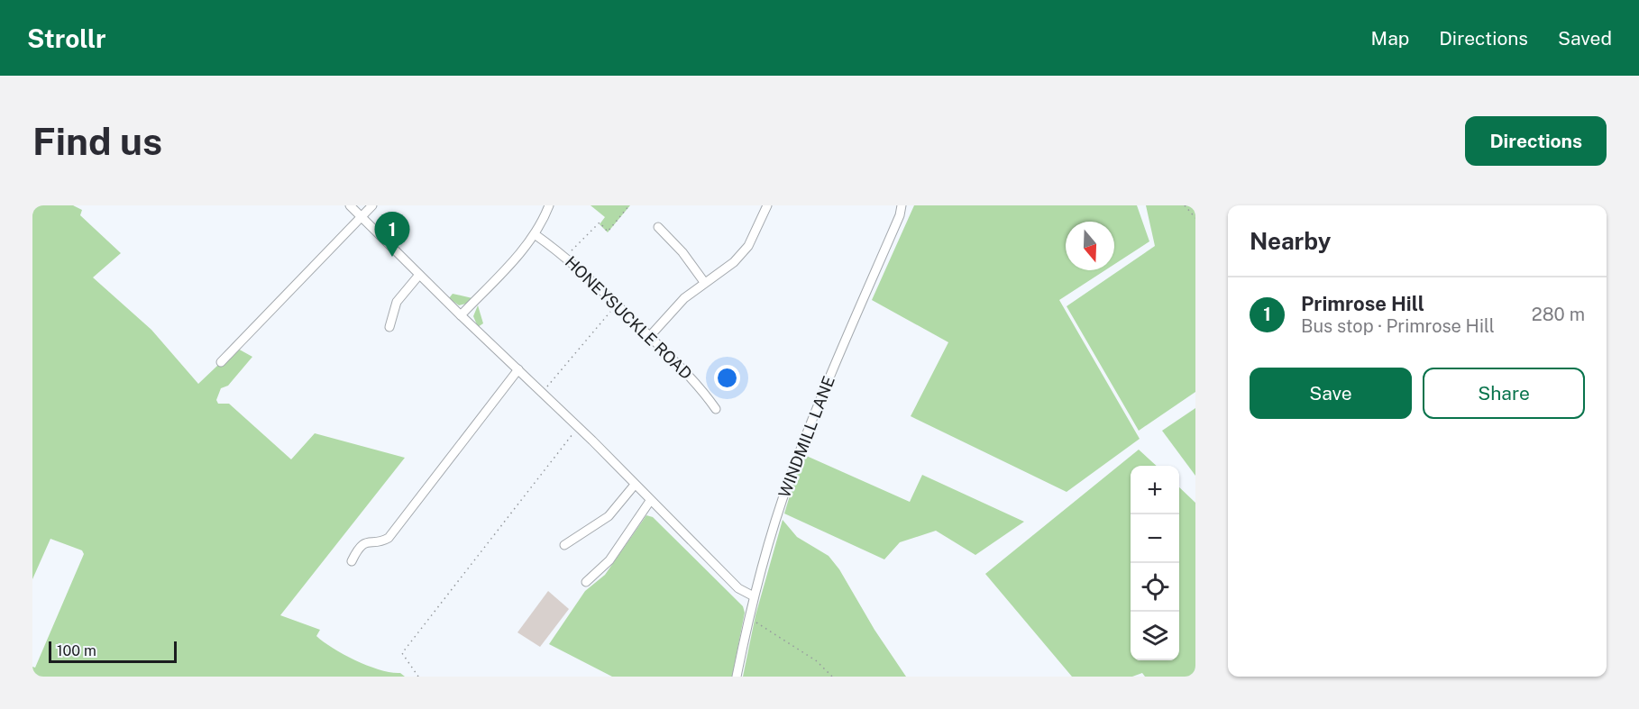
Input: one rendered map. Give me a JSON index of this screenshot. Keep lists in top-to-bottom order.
{
  "streets": {
    "street": ["HONEYSUCKLE ROAD", "WINDMILL LANE"]
  },
  "scale_bar": "100 m",
  "north": "bottom",
  "page": {
    "header": "Strollr",
    "nav": ["Map", "Directions", "Saved"],
    "buttons": [
      "Directions",
      ["Save", "Share"]
    ],
    "title": "Find us",
    "heading": "Nearby",
    "pins": "1",
    "list": [
      {
        "mark": "1",
        "name": "Primrose Hill",
        "note": "Bus stop · Primrose Hill",
        "value": "280 m"
      }
    ],
    "map_buttons": ["+", "−"],
    "scale": "100 m"
  }
}
